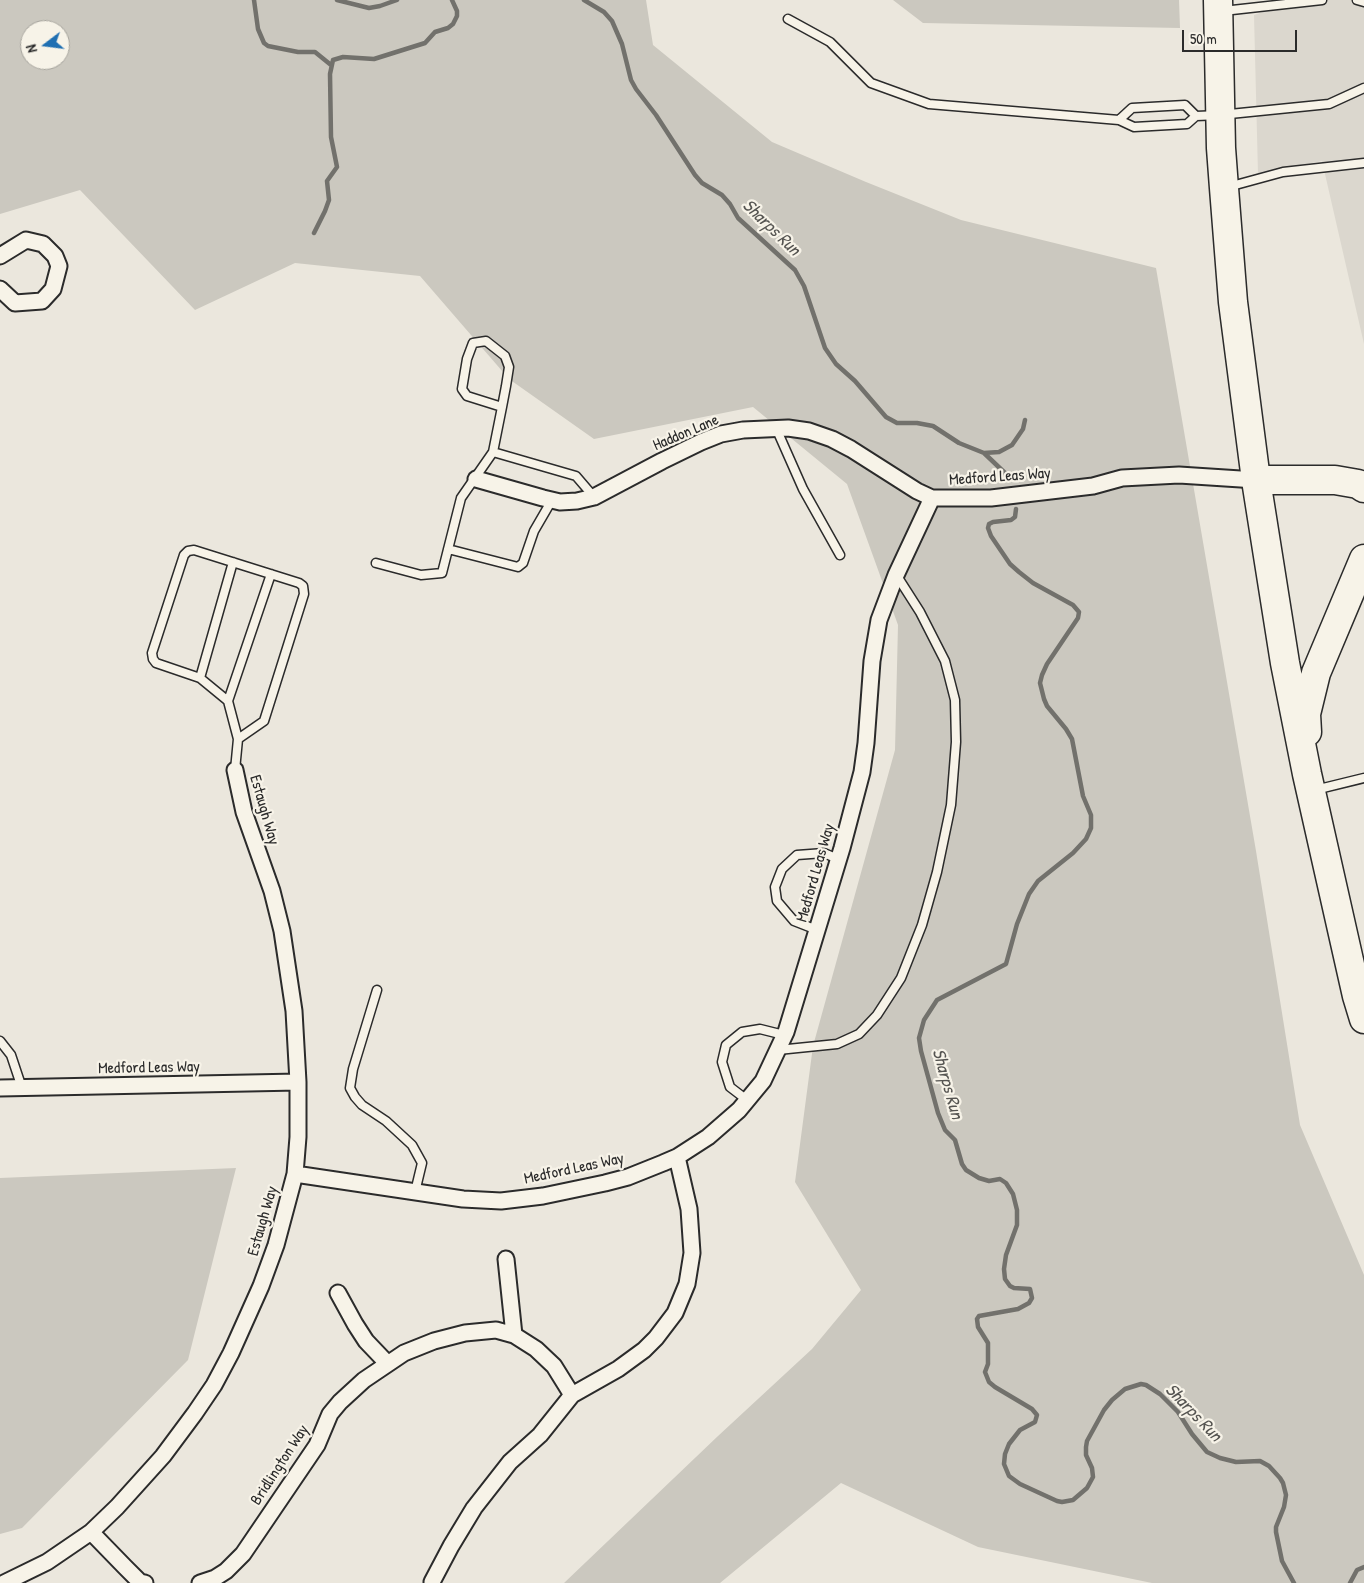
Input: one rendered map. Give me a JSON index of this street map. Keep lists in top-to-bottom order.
{
  "streets": {
    "street": [
      "Haddon Lane",
      "Medford Leas Way",
      "Estaugh Way",
      "Bridlington Way"
    ]
  },
  "crossings": [
    ["Haddon Lane", "Medford Leas Way"],
    ["Medford Leas Way", "Estaugh Way"]
  ],
  "water": ["Sharps Run"],
  "scale_bar": "50 m",
  "north": "left"
}
